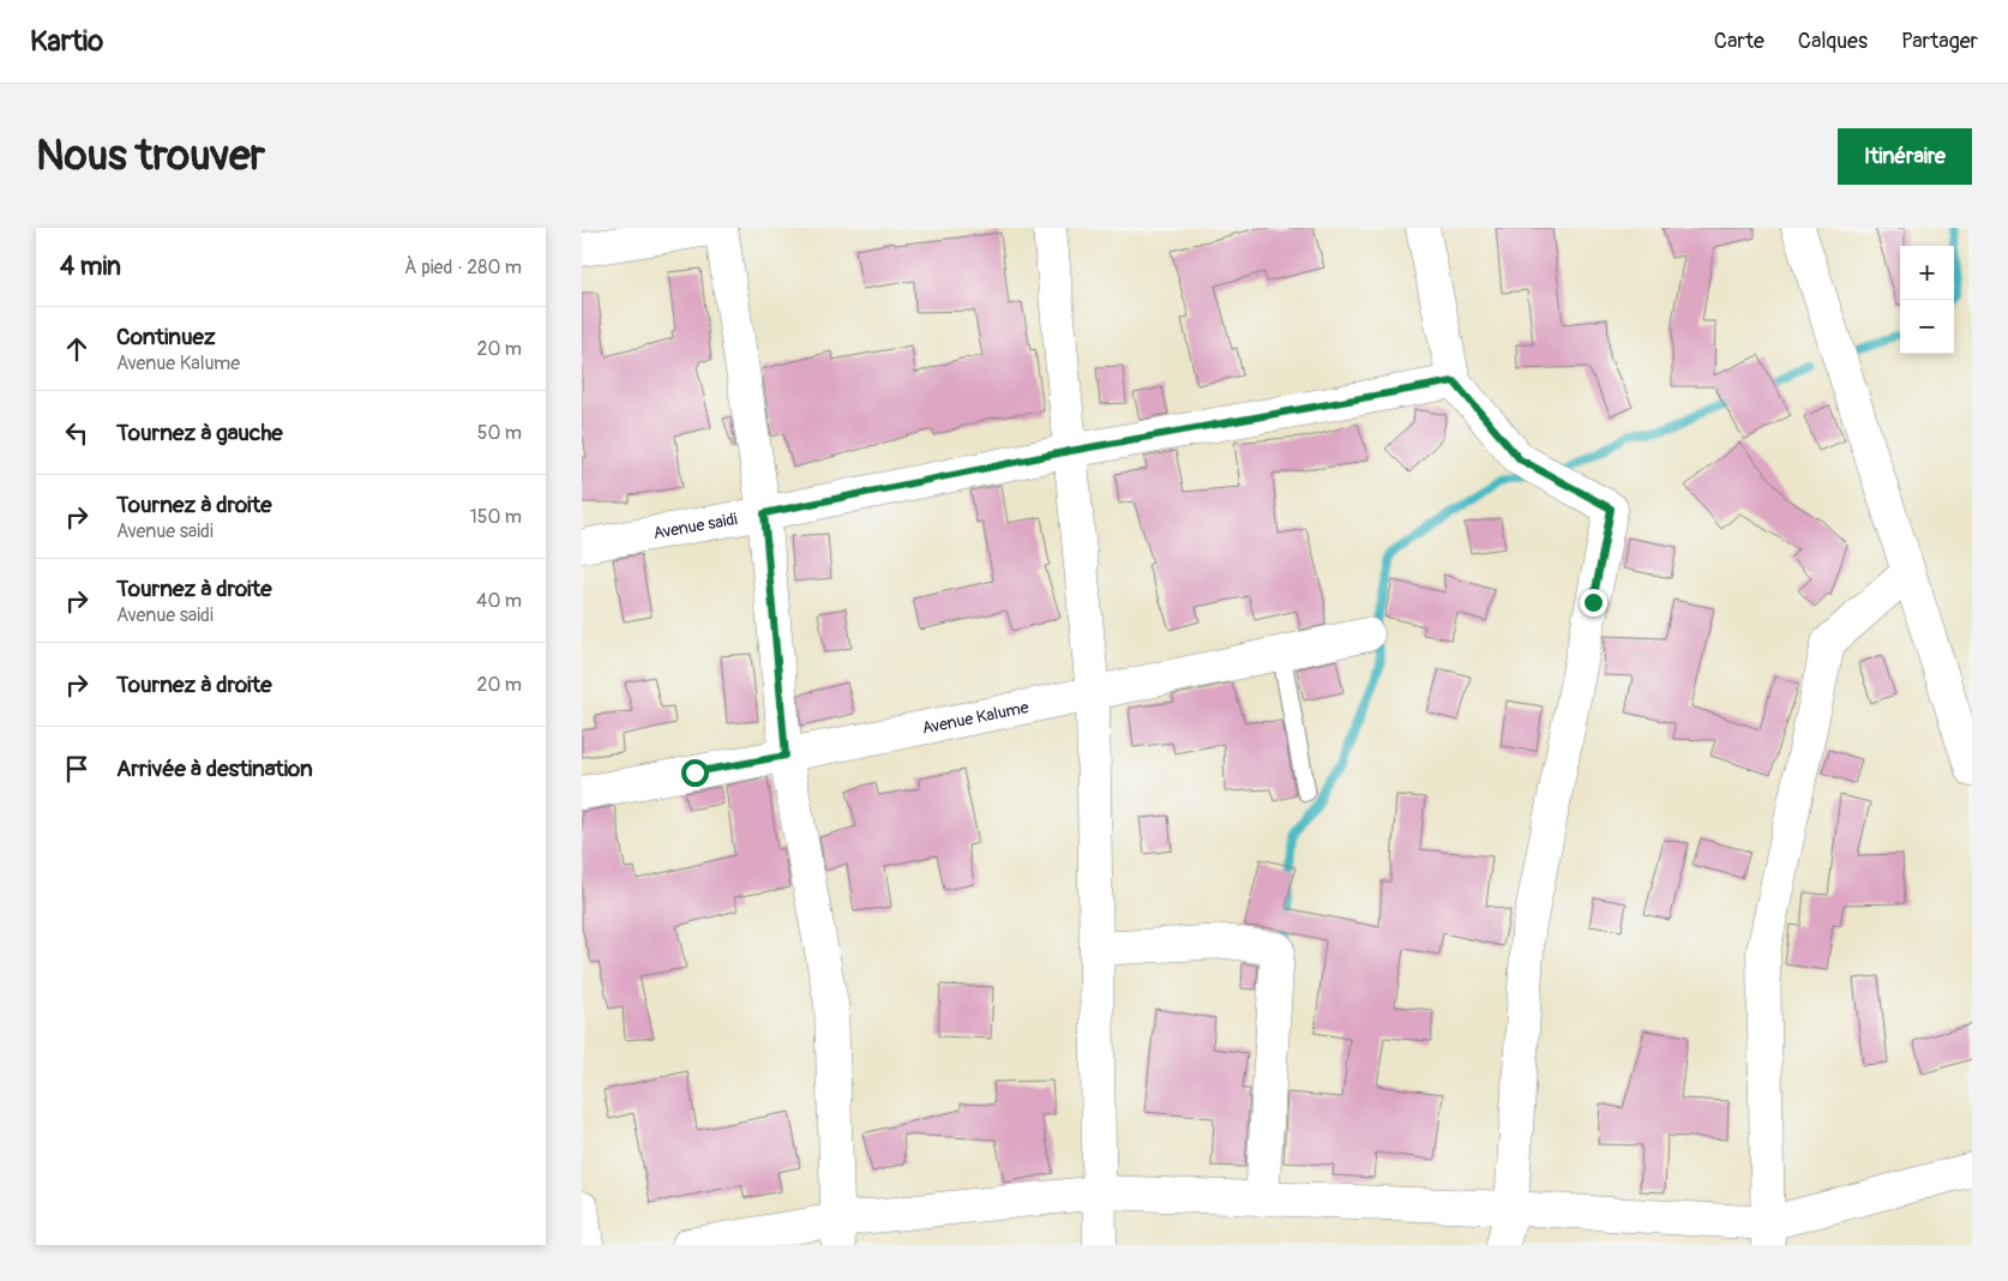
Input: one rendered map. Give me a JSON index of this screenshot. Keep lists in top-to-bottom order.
{
  "streets": {
    "street": ["Avenue saidi", "Avenue Kalume"]
  },
  "page": {
    "header": "Kartio",
    "nav": ["Carte", "Calques", "Partager"],
    "buttons": "Itinéraire",
    "title": "Nous trouver",
    "heading": ["4 min", "À pied · 280 m"],
    "map_buttons": ["+", "−"],
    "list": [
      ["Continuez", "Avenue Kalume", "20 m"],
      ["Tournez à gauche", "50 m"],
      ["Tournez à droite", "Avenue saidi", "150 m"],
      ["Tournez à droite", "Avenue saidi", "40 m"],
      ["Tournez à droite", "20 m"],
      "Arrivée à destination"
    ]
  }
}
